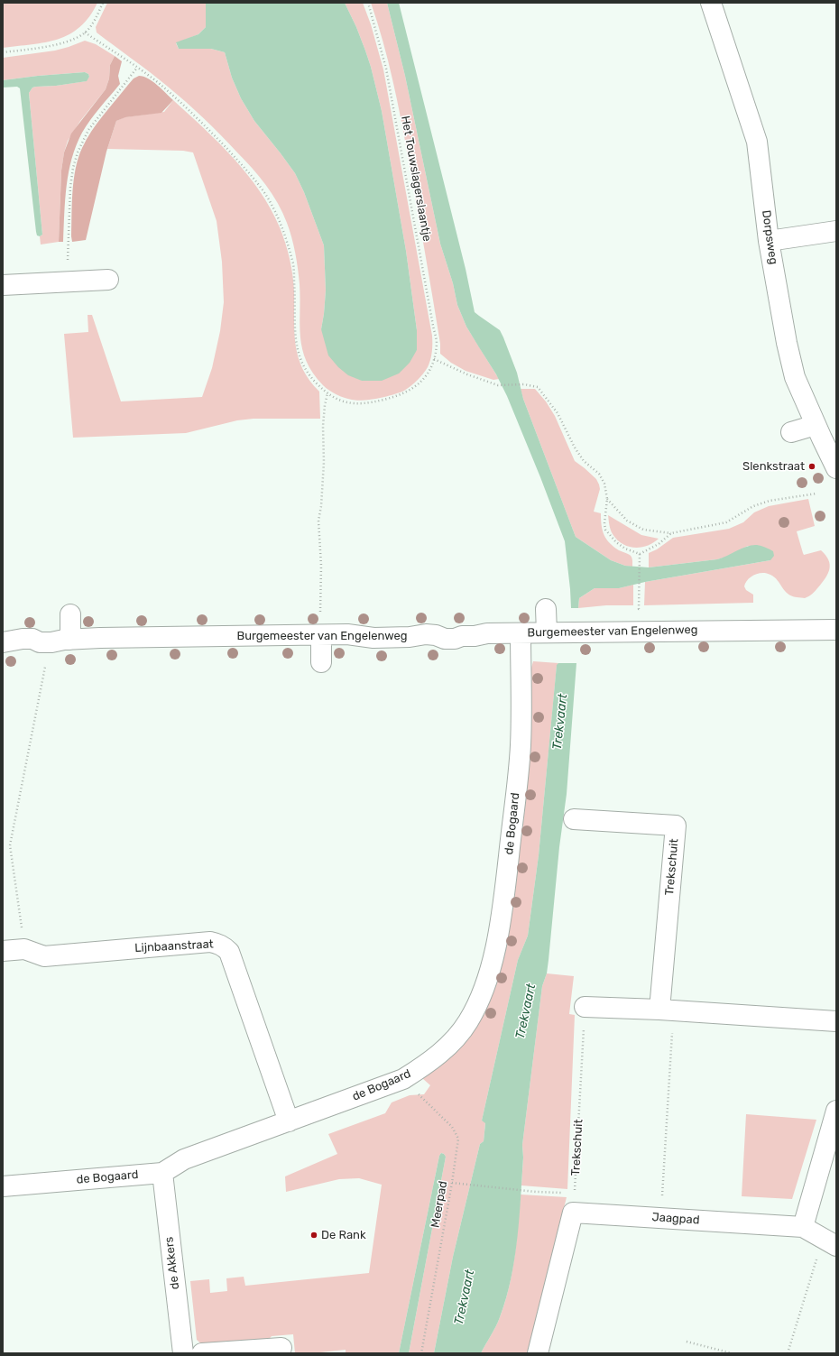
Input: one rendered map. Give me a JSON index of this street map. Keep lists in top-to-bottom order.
{
  "streets": {
    "street": [
      "Dorpsweg",
      "Burgemeester van Engelenweg",
      "de Bogaard",
      "Trekschuit",
      "Lijnbaanstraat",
      "Jaagpad",
      "de Akkers"
    ],
    "path": ["Het Touwslagerslaantje", "Meerpad"]
  },
  "crossings": [
    ["Burgemeester van Engelenweg", "de Bogaard"],
    ["de Bogaard", "Lijnbaanstraat"],
    ["de Bogaard", "Meerpad"],
    ["de Bogaard", "de Akkers"],
    ["Trekschuit", "Jaagpad"]
  ],
  "water": ["Trekvaart"],
  "places": ["Slenkstraat", "De Rank"]
}
